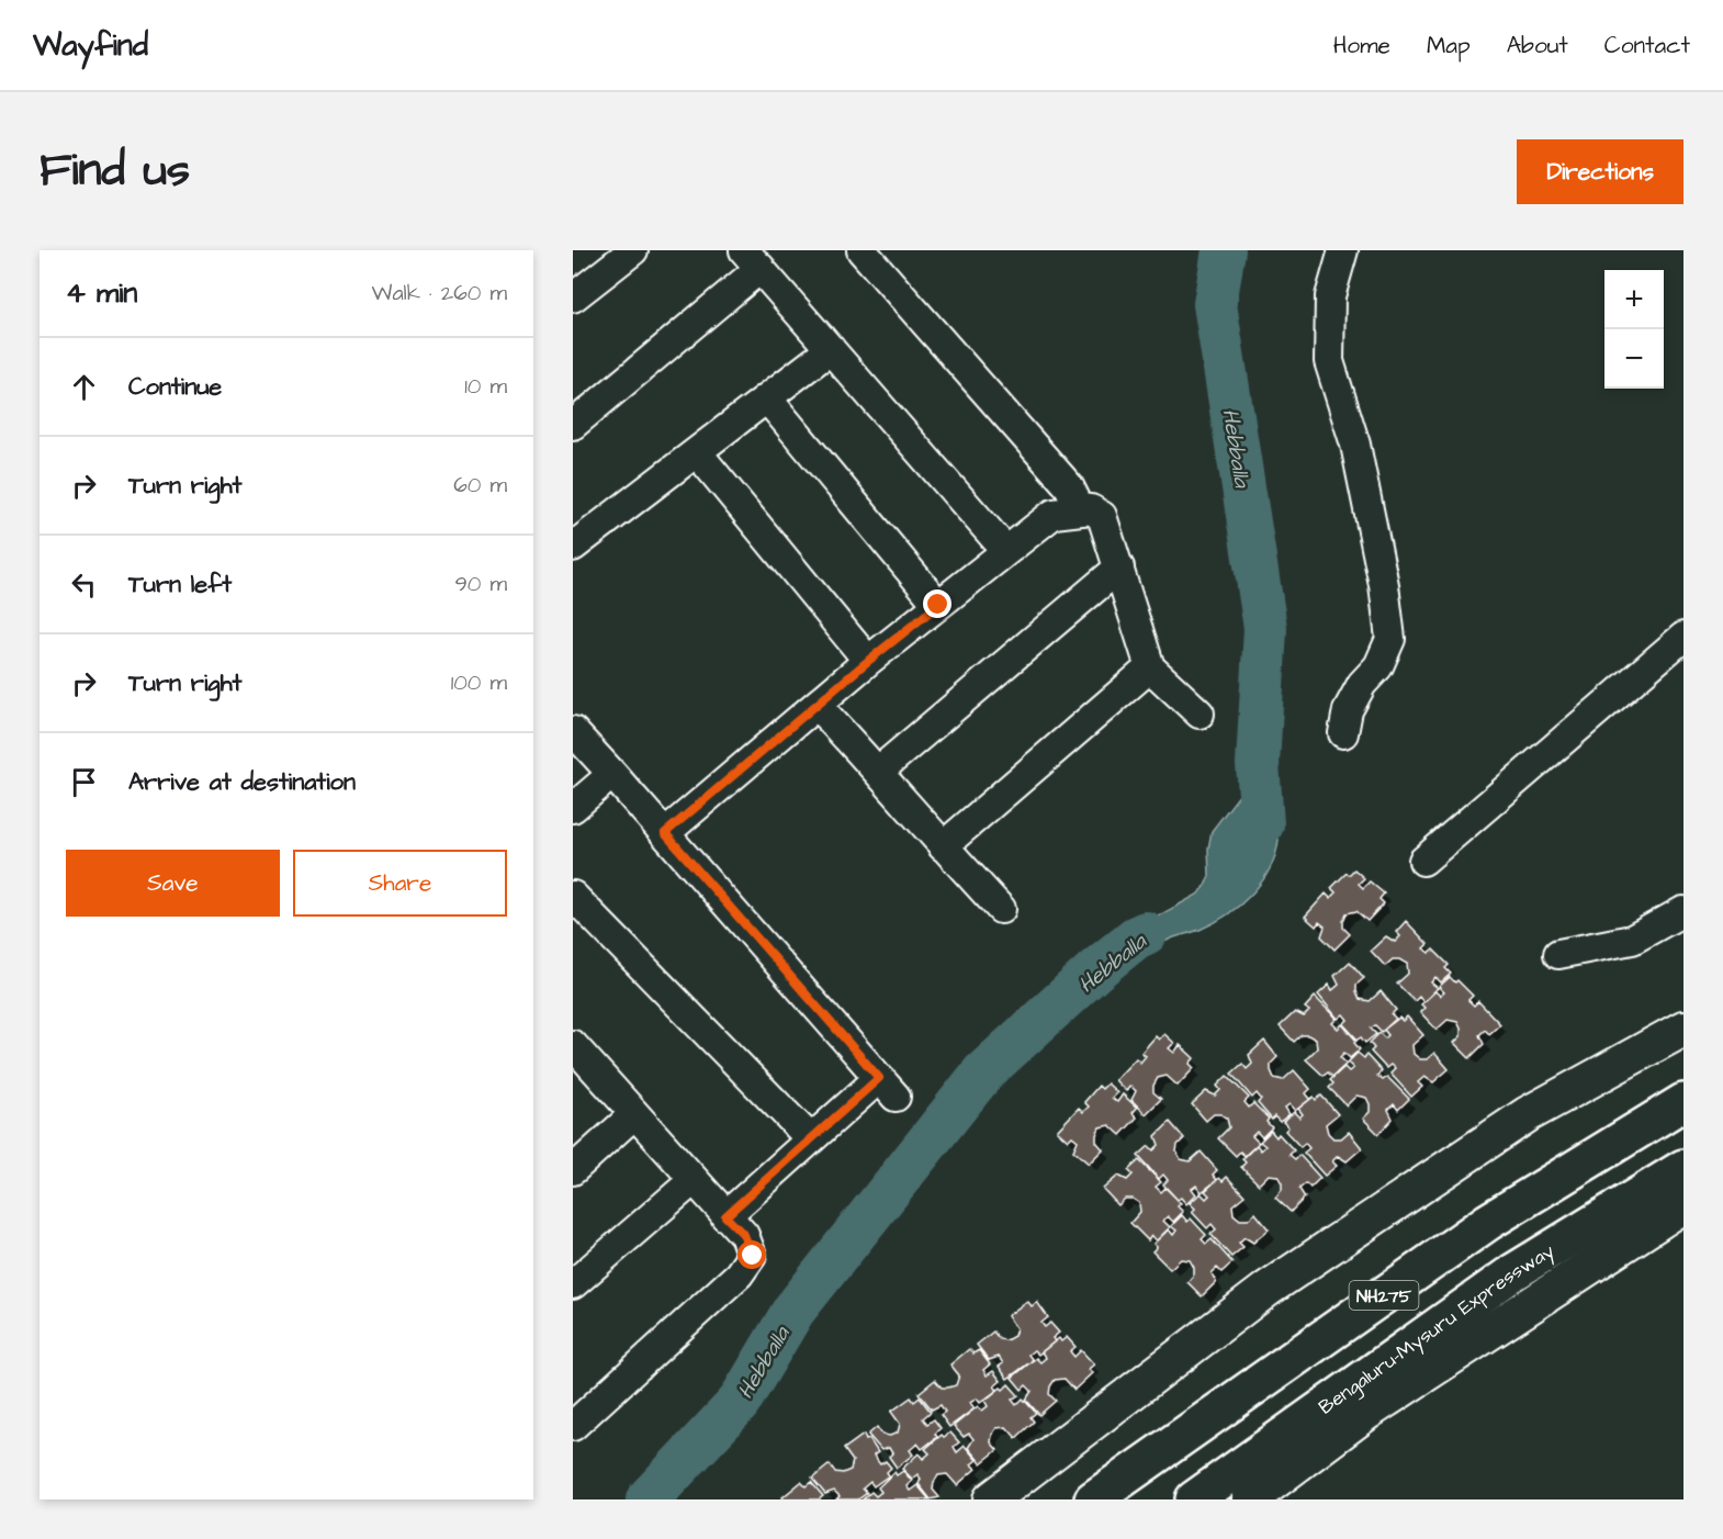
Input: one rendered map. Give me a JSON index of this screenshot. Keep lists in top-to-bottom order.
{
  "streets": {
    "highway": ["NH275", "Bengaluru-Mysuru Expressway"]
  },
  "water": ["Hebballa"],
  "page": {
    "header": "Wayfind",
    "nav": [
      "Home",
      "Map",
      "About",
      "Contact"
    ],
    "title": "Find us",
    "buttons": [
      "Directions",
      ["Save", "Share"]
    ],
    "heading": ["4 min", "Walk · 260 m"],
    "map_buttons": ["+", "−"],
    "list": [
      ["Continue", "10 m"],
      ["Turn right", "60 m"],
      ["Turn left", "90 m"],
      ["Turn right", "100 m"],
      "Arrive at destination"
    ]
  }
}
